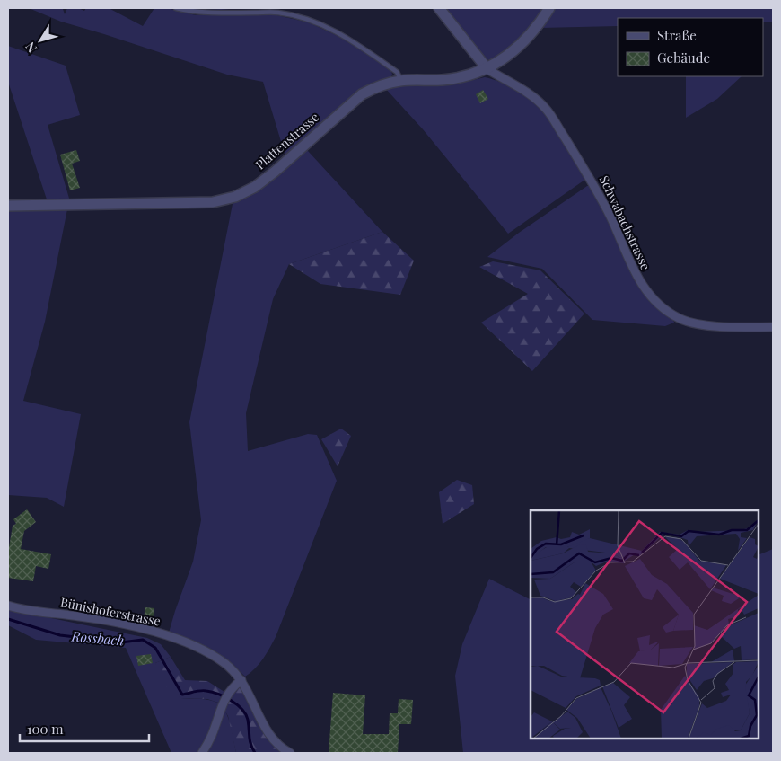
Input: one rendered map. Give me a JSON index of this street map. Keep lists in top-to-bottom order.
{
  "streets": {
    "street": ["Plattenstrasse", "Schwabachstrasse", "Bünishoferstrasse"]
  },
  "crossings": [
    ["Plattenstrasse", "Schwabachstrasse"]
  ],
  "water": ["Rossbach"],
  "legend": ["Straße", "Gebäude"],
  "scale_bar": "100 m",
  "north": "bottom left"
}
